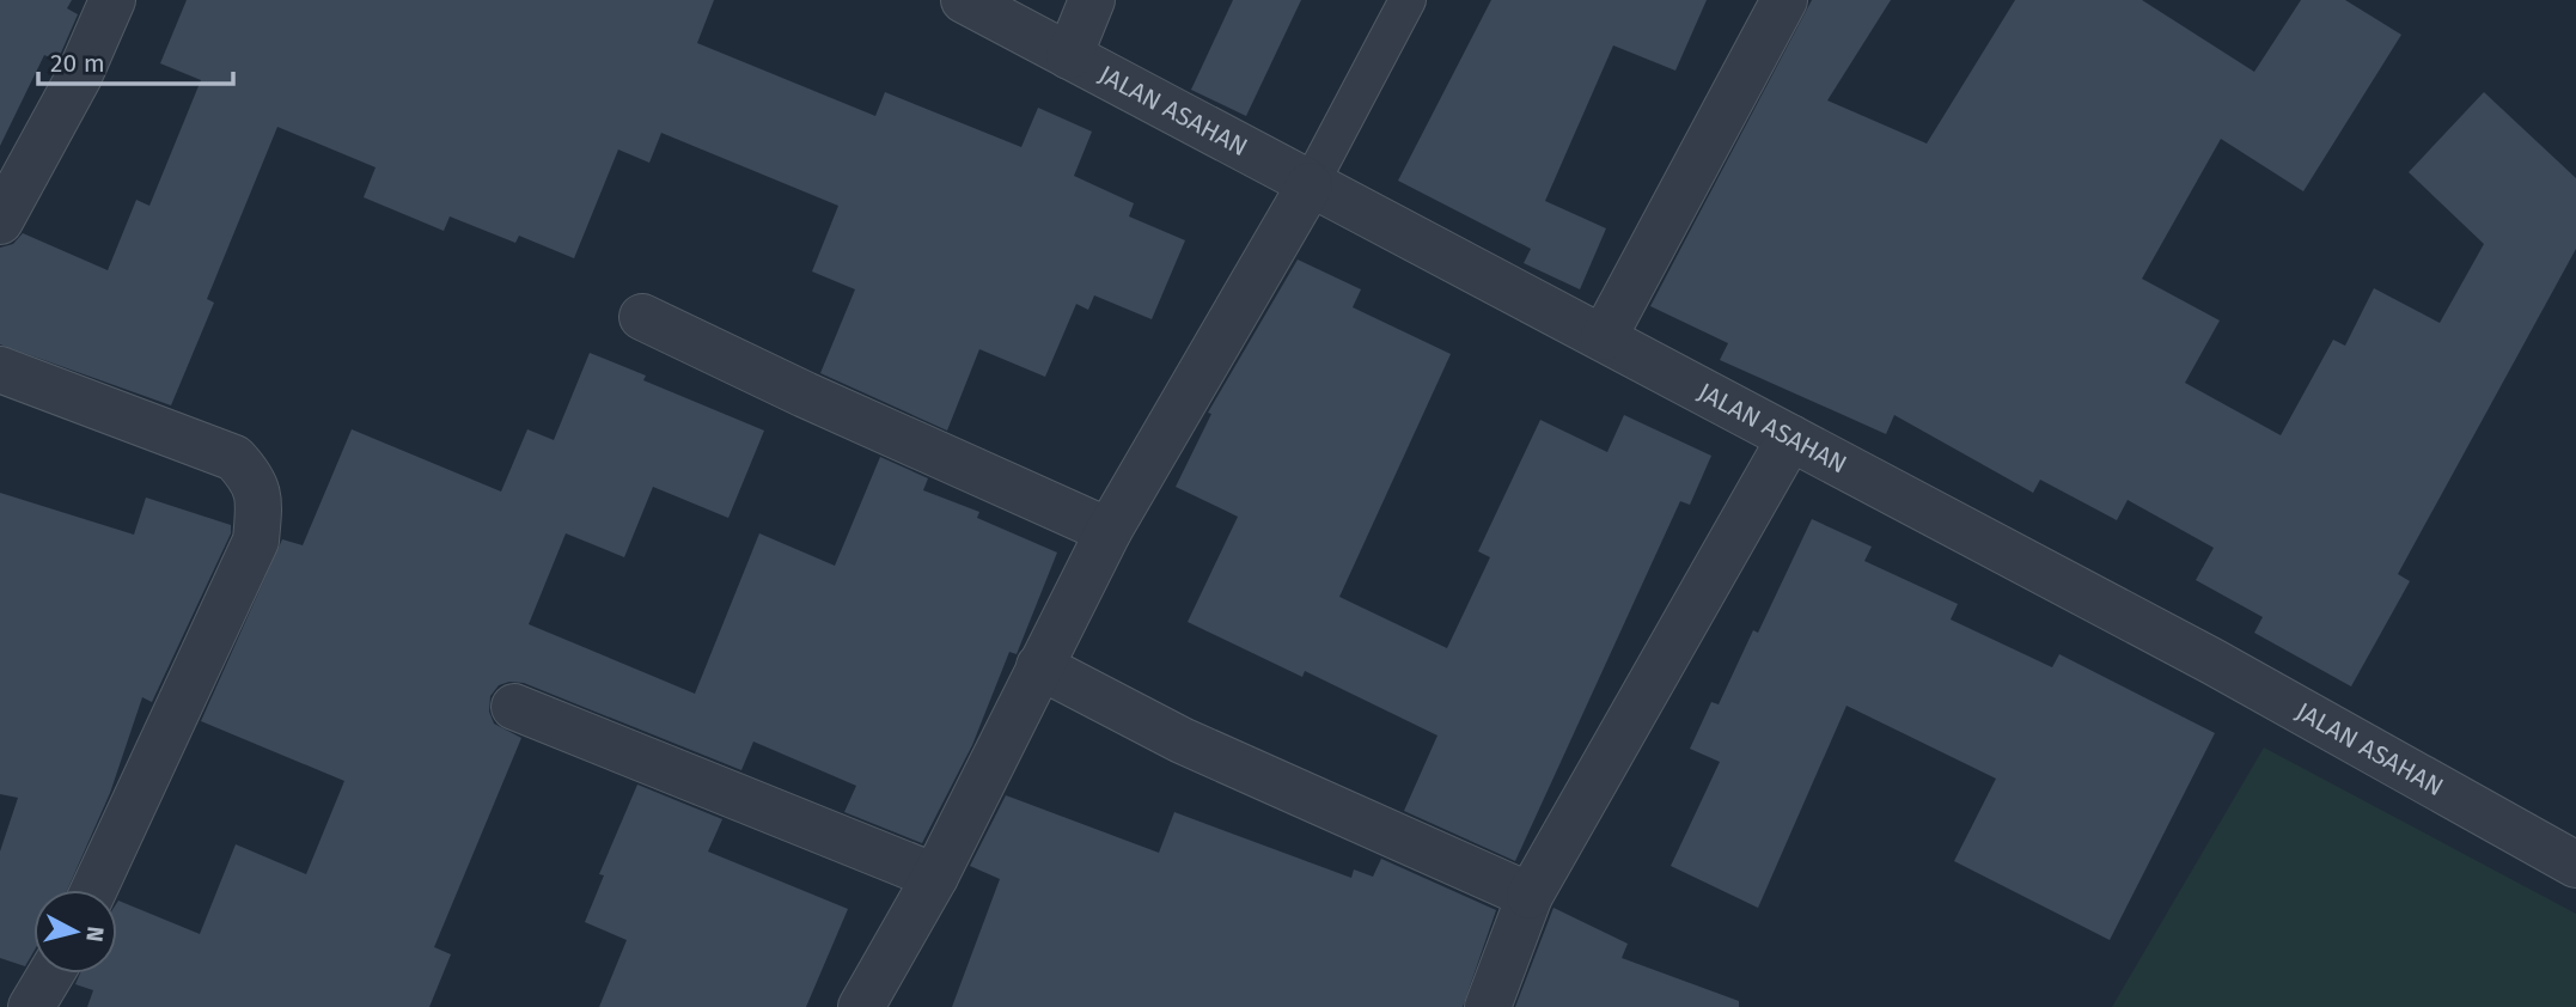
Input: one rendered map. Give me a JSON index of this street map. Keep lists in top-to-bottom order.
{
  "streets": {
    "street": ["JALAN ASAHAN"]
  },
  "scale_bar": "20 m",
  "north": "right"
}
